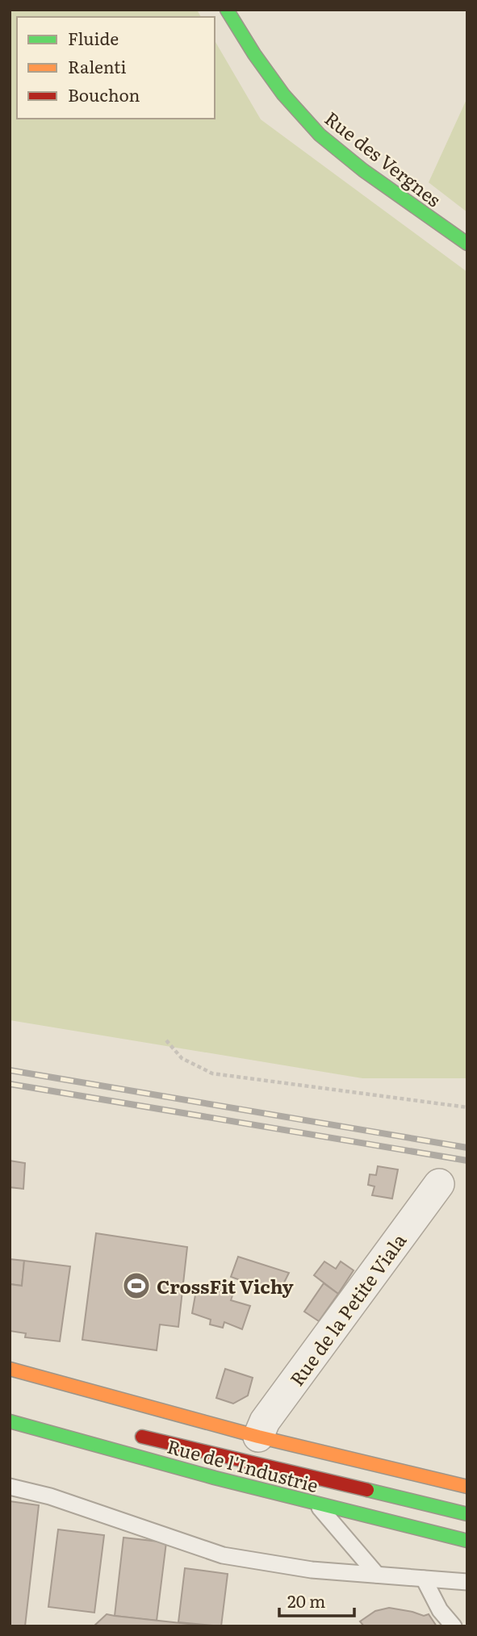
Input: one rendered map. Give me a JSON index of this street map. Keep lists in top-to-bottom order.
{
  "streets": {
    "main road": ["Rue des Vergnes", "Rue de l'Industrie"],
    "street": ["Rue de la Petite Viala"]
  },
  "crossings": [
    ["Rue de la Petite Viala", "Rue de l'Industrie"]
  ],
  "places": {
    "sports": ["CrossFit Vichy"]
  },
  "legend": ["Fluide", "Ralenti", "Bouchon"],
  "scale_bar": "20 m"
}
